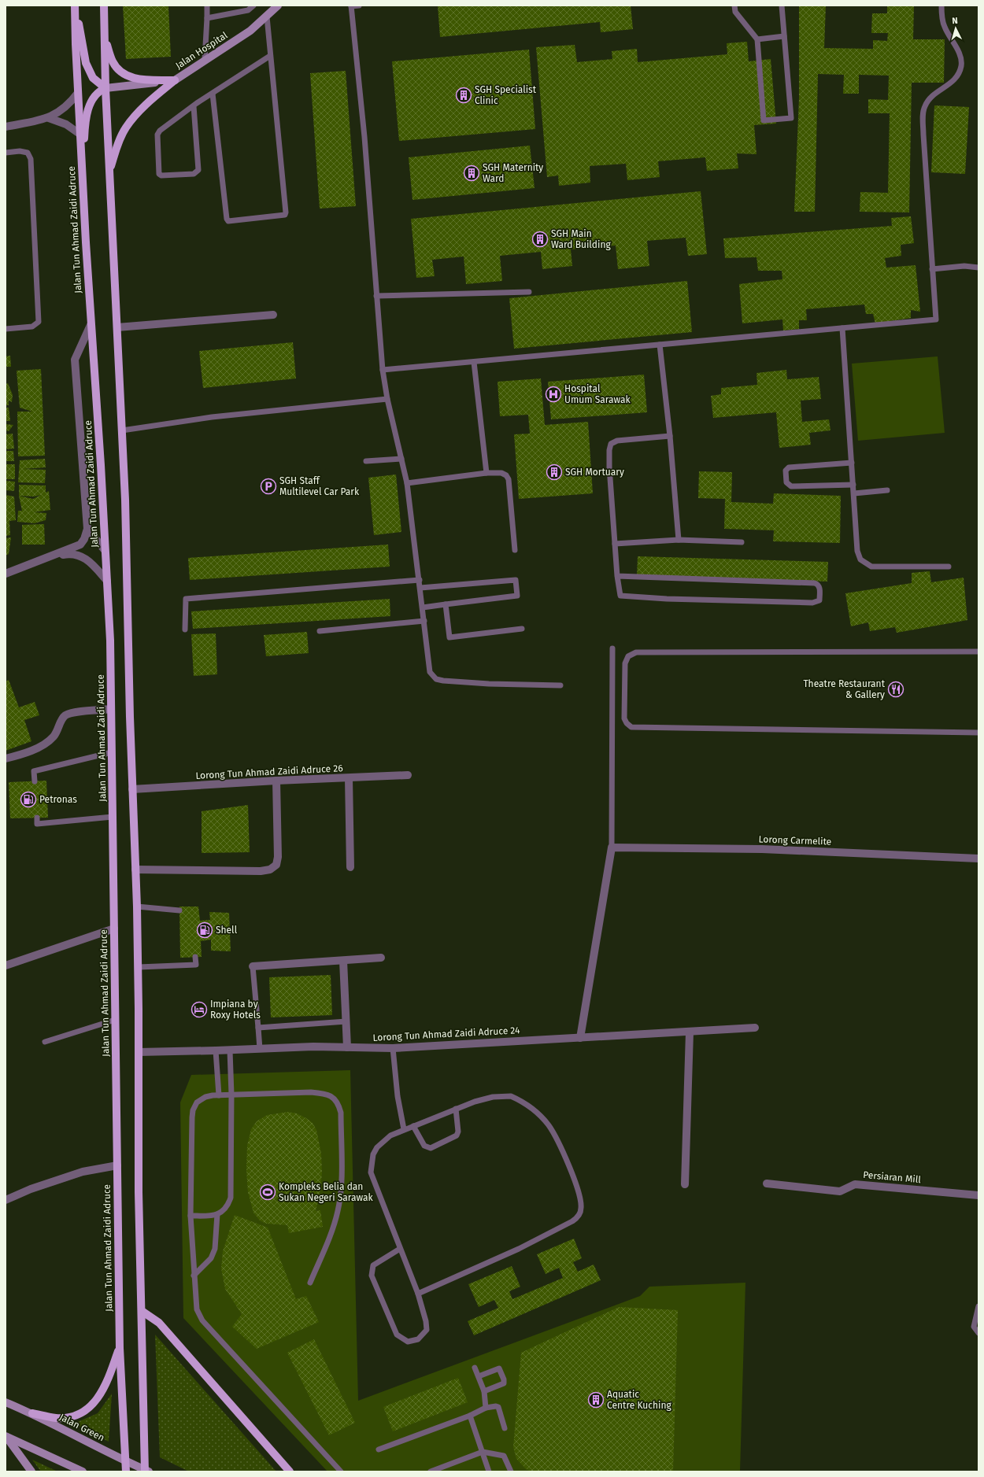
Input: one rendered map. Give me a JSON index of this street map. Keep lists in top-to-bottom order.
{
  "streets": {
    "main road": ["Jalan Hospital", "Jalan Tun Ahmad Zaidi Adruce", "Jalan Green"],
    "street": [
      "Lorong Tun Ahmad Zaidi Adruce 26",
      "Lorong Carmelite",
      "Lorong Tun Ahmad Zaidi Adruce 24",
      "Persiaran Mill"
    ]
  },
  "crossings": [
    ["Jalan Tun Ahmad Zaidi Adruce", "Jalan Green"]
  ],
  "places": {
    "building": [
      "SGH Specialist Clinic",
      "SGH Maternity Ward",
      "SGH Main Ward Building",
      "SGH Mortuary",
      "Aquatic Centre Kuching"
    ],
    "hospital": ["Hospital Umum Sarawak"],
    "parking": ["SGH Staff Multilevel Car Park"],
    "restaurant": ["Theatre Restaurant & Gallery"],
    "fuel station": ["Petronas", "Shell"],
    "hotel": ["Impiana by Roxy Hotels"],
    "sports": ["Kompleks Belia dan Sukan Negeri Sarawak"]
  },
  "north": "top"
}
